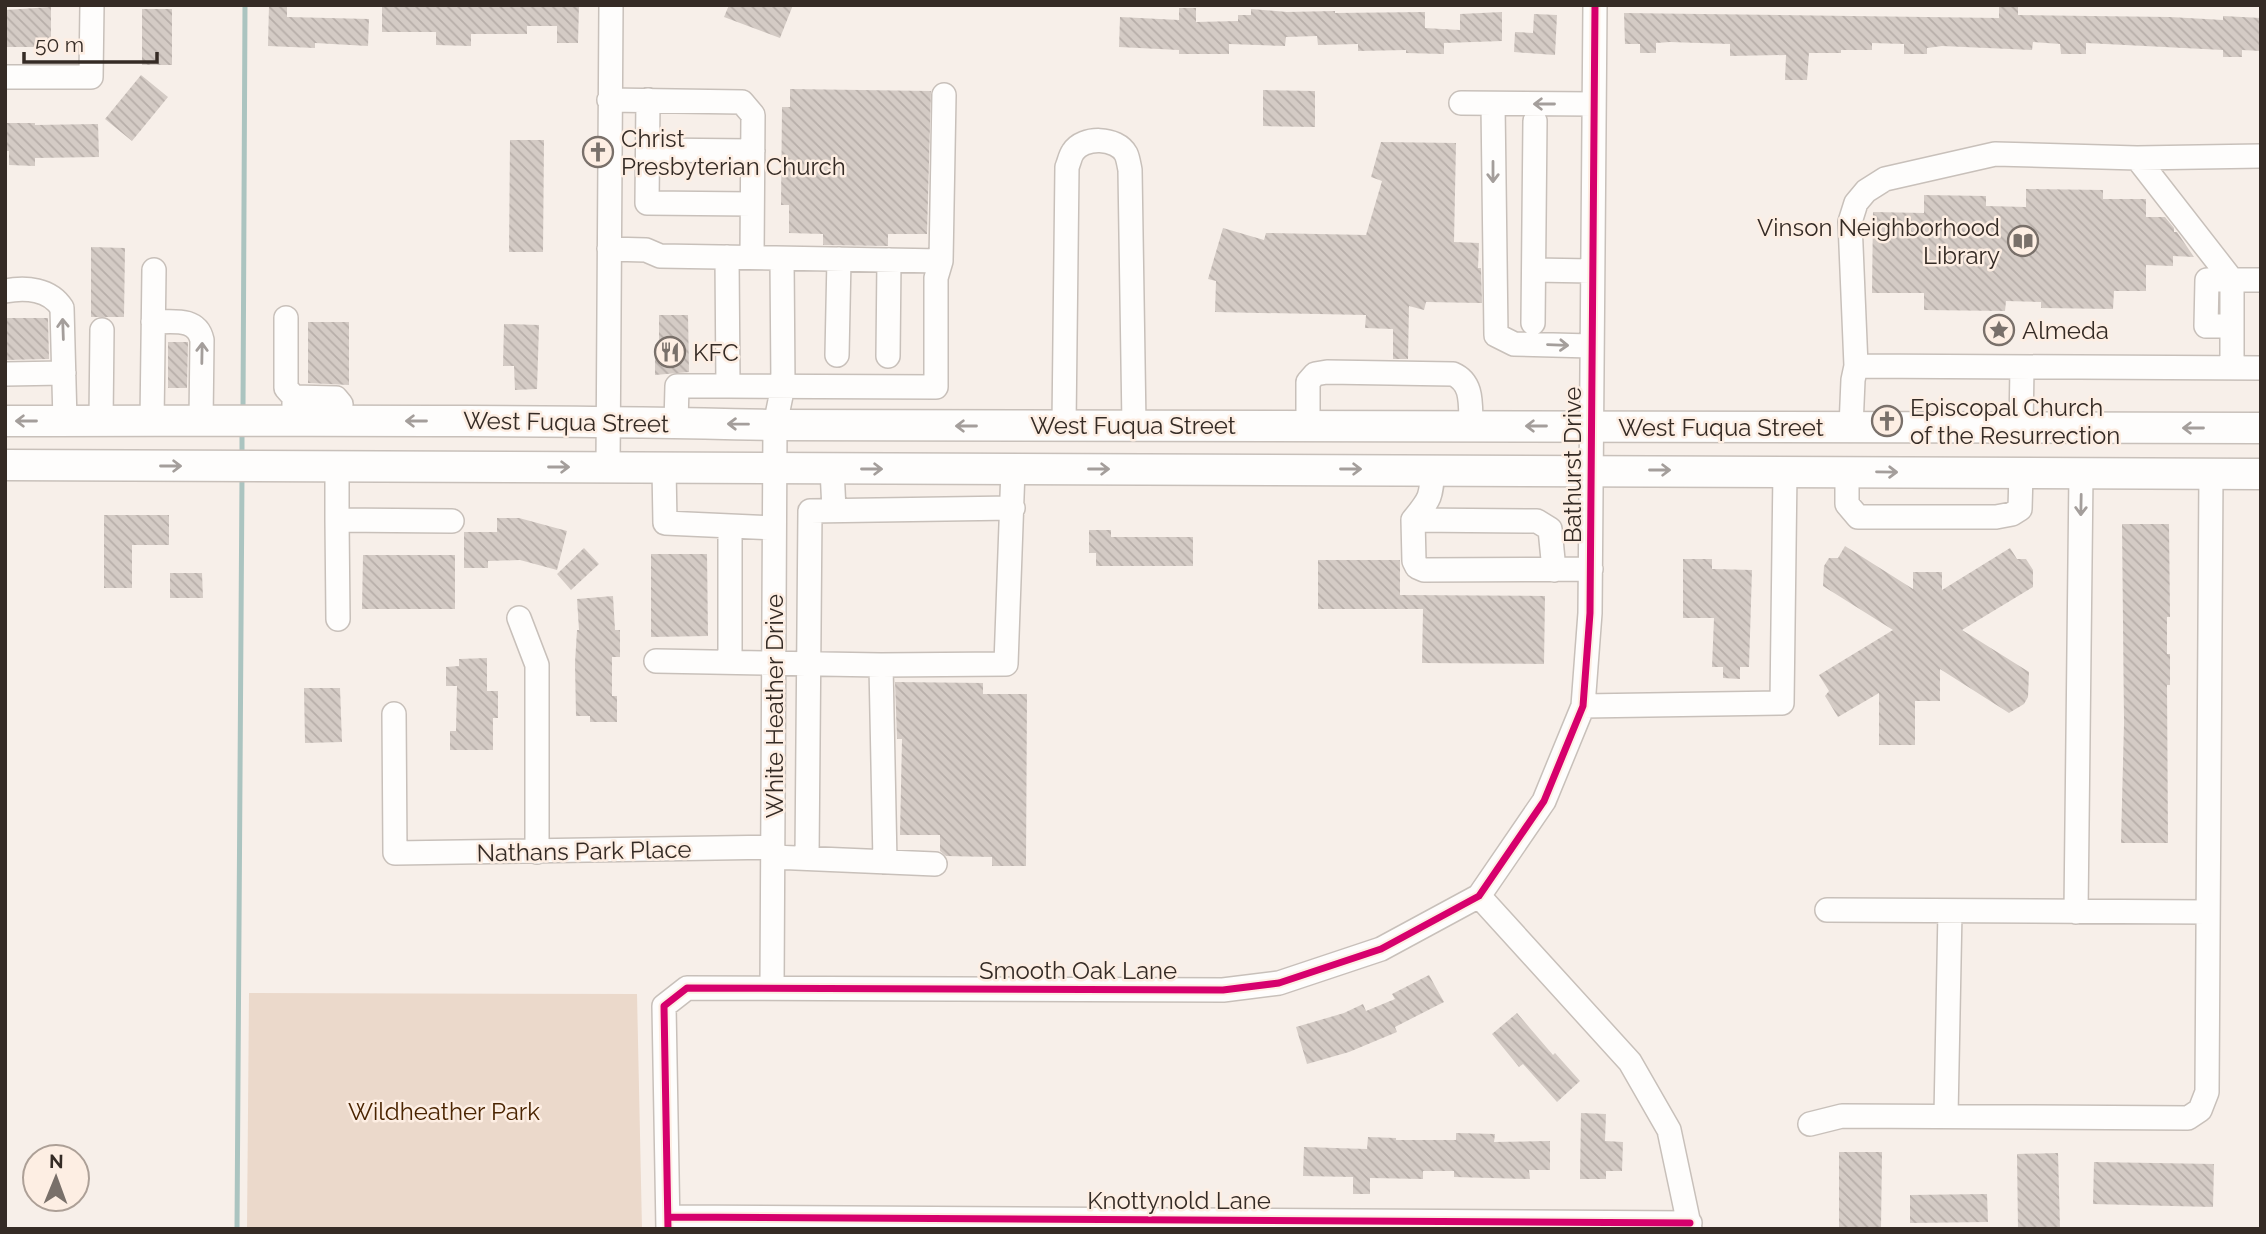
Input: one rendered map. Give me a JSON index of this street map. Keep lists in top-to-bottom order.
{
  "streets": {
    "main road": ["West Fuqua Street"],
    "street": [
      "Bathurst Drive",
      "White Heather Drive",
      "Nathans Park Place",
      "Smooth Oak Lane",
      "Knottynold Lane"
    ]
  },
  "crossings": [
    ["West Fuqua Street", "Bathurst Drive"],
    ["West Fuqua Street", "White Heather Drive"],
    ["Bathurst Drive", "Smooth Oak Lane"],
    ["White Heather Drive", "Nathans Park Place"],
    ["White Heather Drive", "Smooth Oak Lane"],
    ["Smooth Oak Lane", "Knottynold Lane"]
  ],
  "parks": ["Wildheather Park"],
  "places": {
    "church": ["Christ Presbyterian Church", "Episcopal Church of the Resurrection"],
    "library": ["Vinson Neighborhood Library"],
    "place": ["Almeda"],
    "restaurant": ["KFC"]
  },
  "scale_bar": "50 m",
  "north": "top"
}
